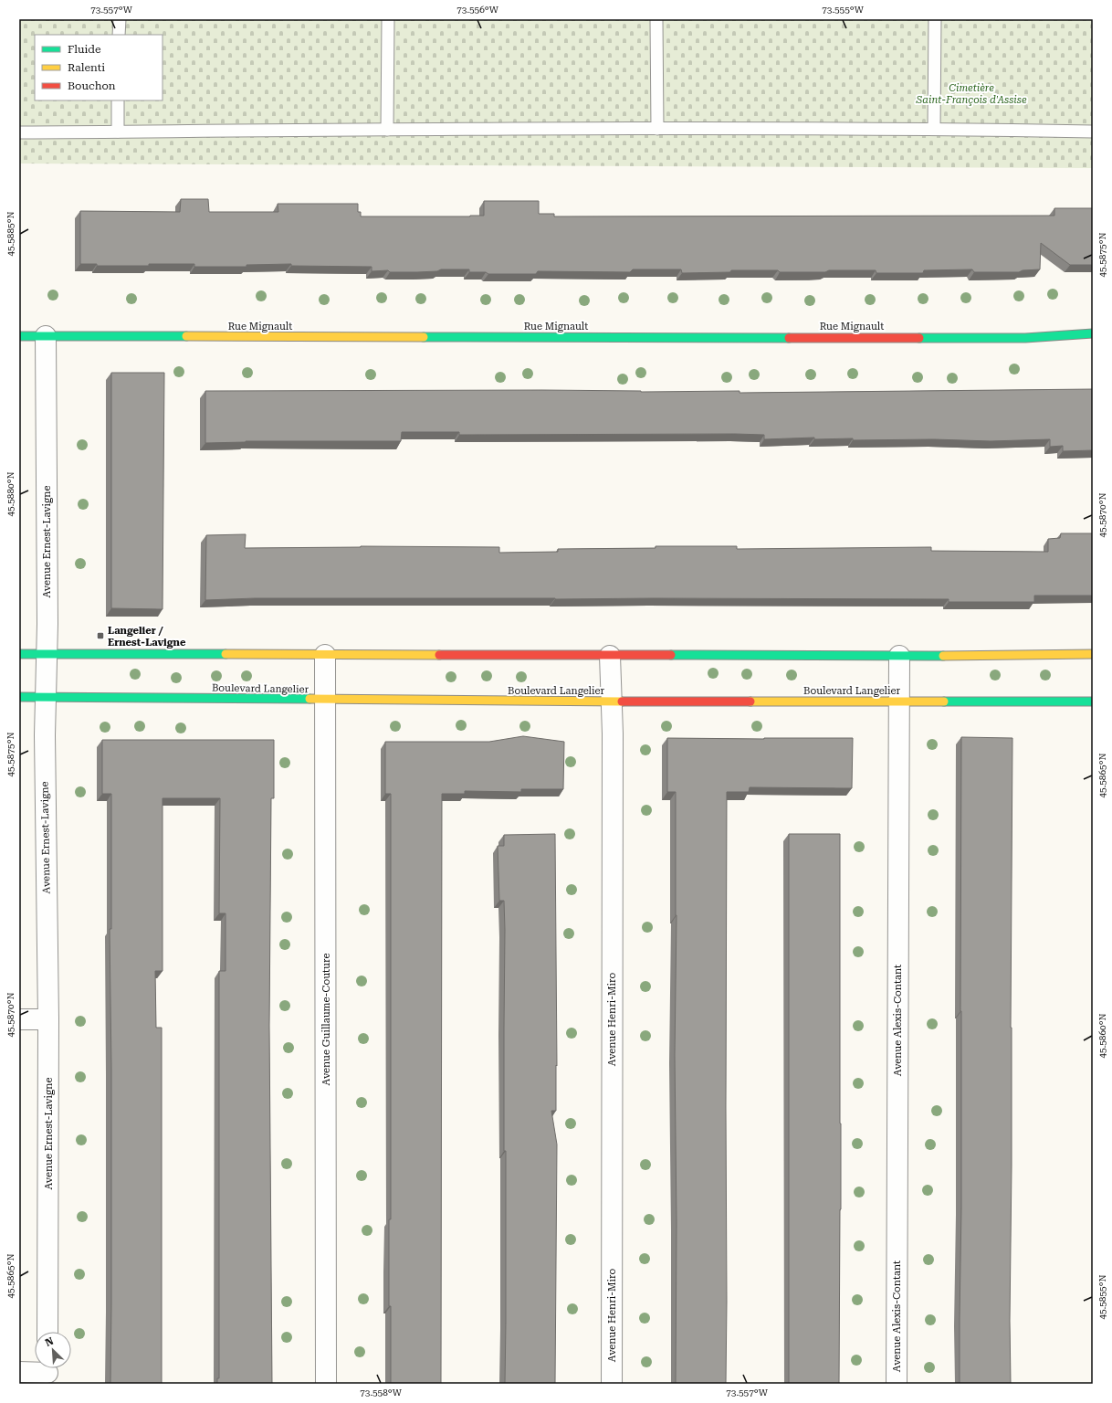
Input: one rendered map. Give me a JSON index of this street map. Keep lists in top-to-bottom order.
{
  "streets": {
    "main road": ["Rue Mignault", "Boulevard Langelier"],
    "street": [
      "Avenue Ernest-Lavigne",
      "Avenue Guillaume-Couture",
      "Avenue Henri-Miro",
      "Avenue Alexis-Contant"
    ]
  },
  "crossings": [
    ["Rue Mignault", "Avenue Ernest-Lavigne"],
    ["Avenue Ernest-Lavigne", "Boulevard Langelier"],
    ["Boulevard Langelier", "Avenue Guillaume-Couture"],
    ["Boulevard Langelier", "Avenue Henri-Miro"],
    ["Boulevard Langelier", "Avenue Alexis-Contant"]
  ],
  "parks": ["Cimetière Saint-François d'Assise"],
  "places": {
    "transit": ["Langelier / Ernest-Lavigne"]
  },
  "legend": ["Fluide", "Ralenti", "Bouchon"],
  "north": "top left",
  "coordinates": [
    "73.557°W",
    "73.556°W",
    "73.555°W",
    "45.5885°N",
    "45.5875°N",
    "45.5880°N",
    "45.5870°N",
    "45.5865°N",
    "45.5860°N",
    "45.5855°N",
    "73.558°W"
  ]
}
